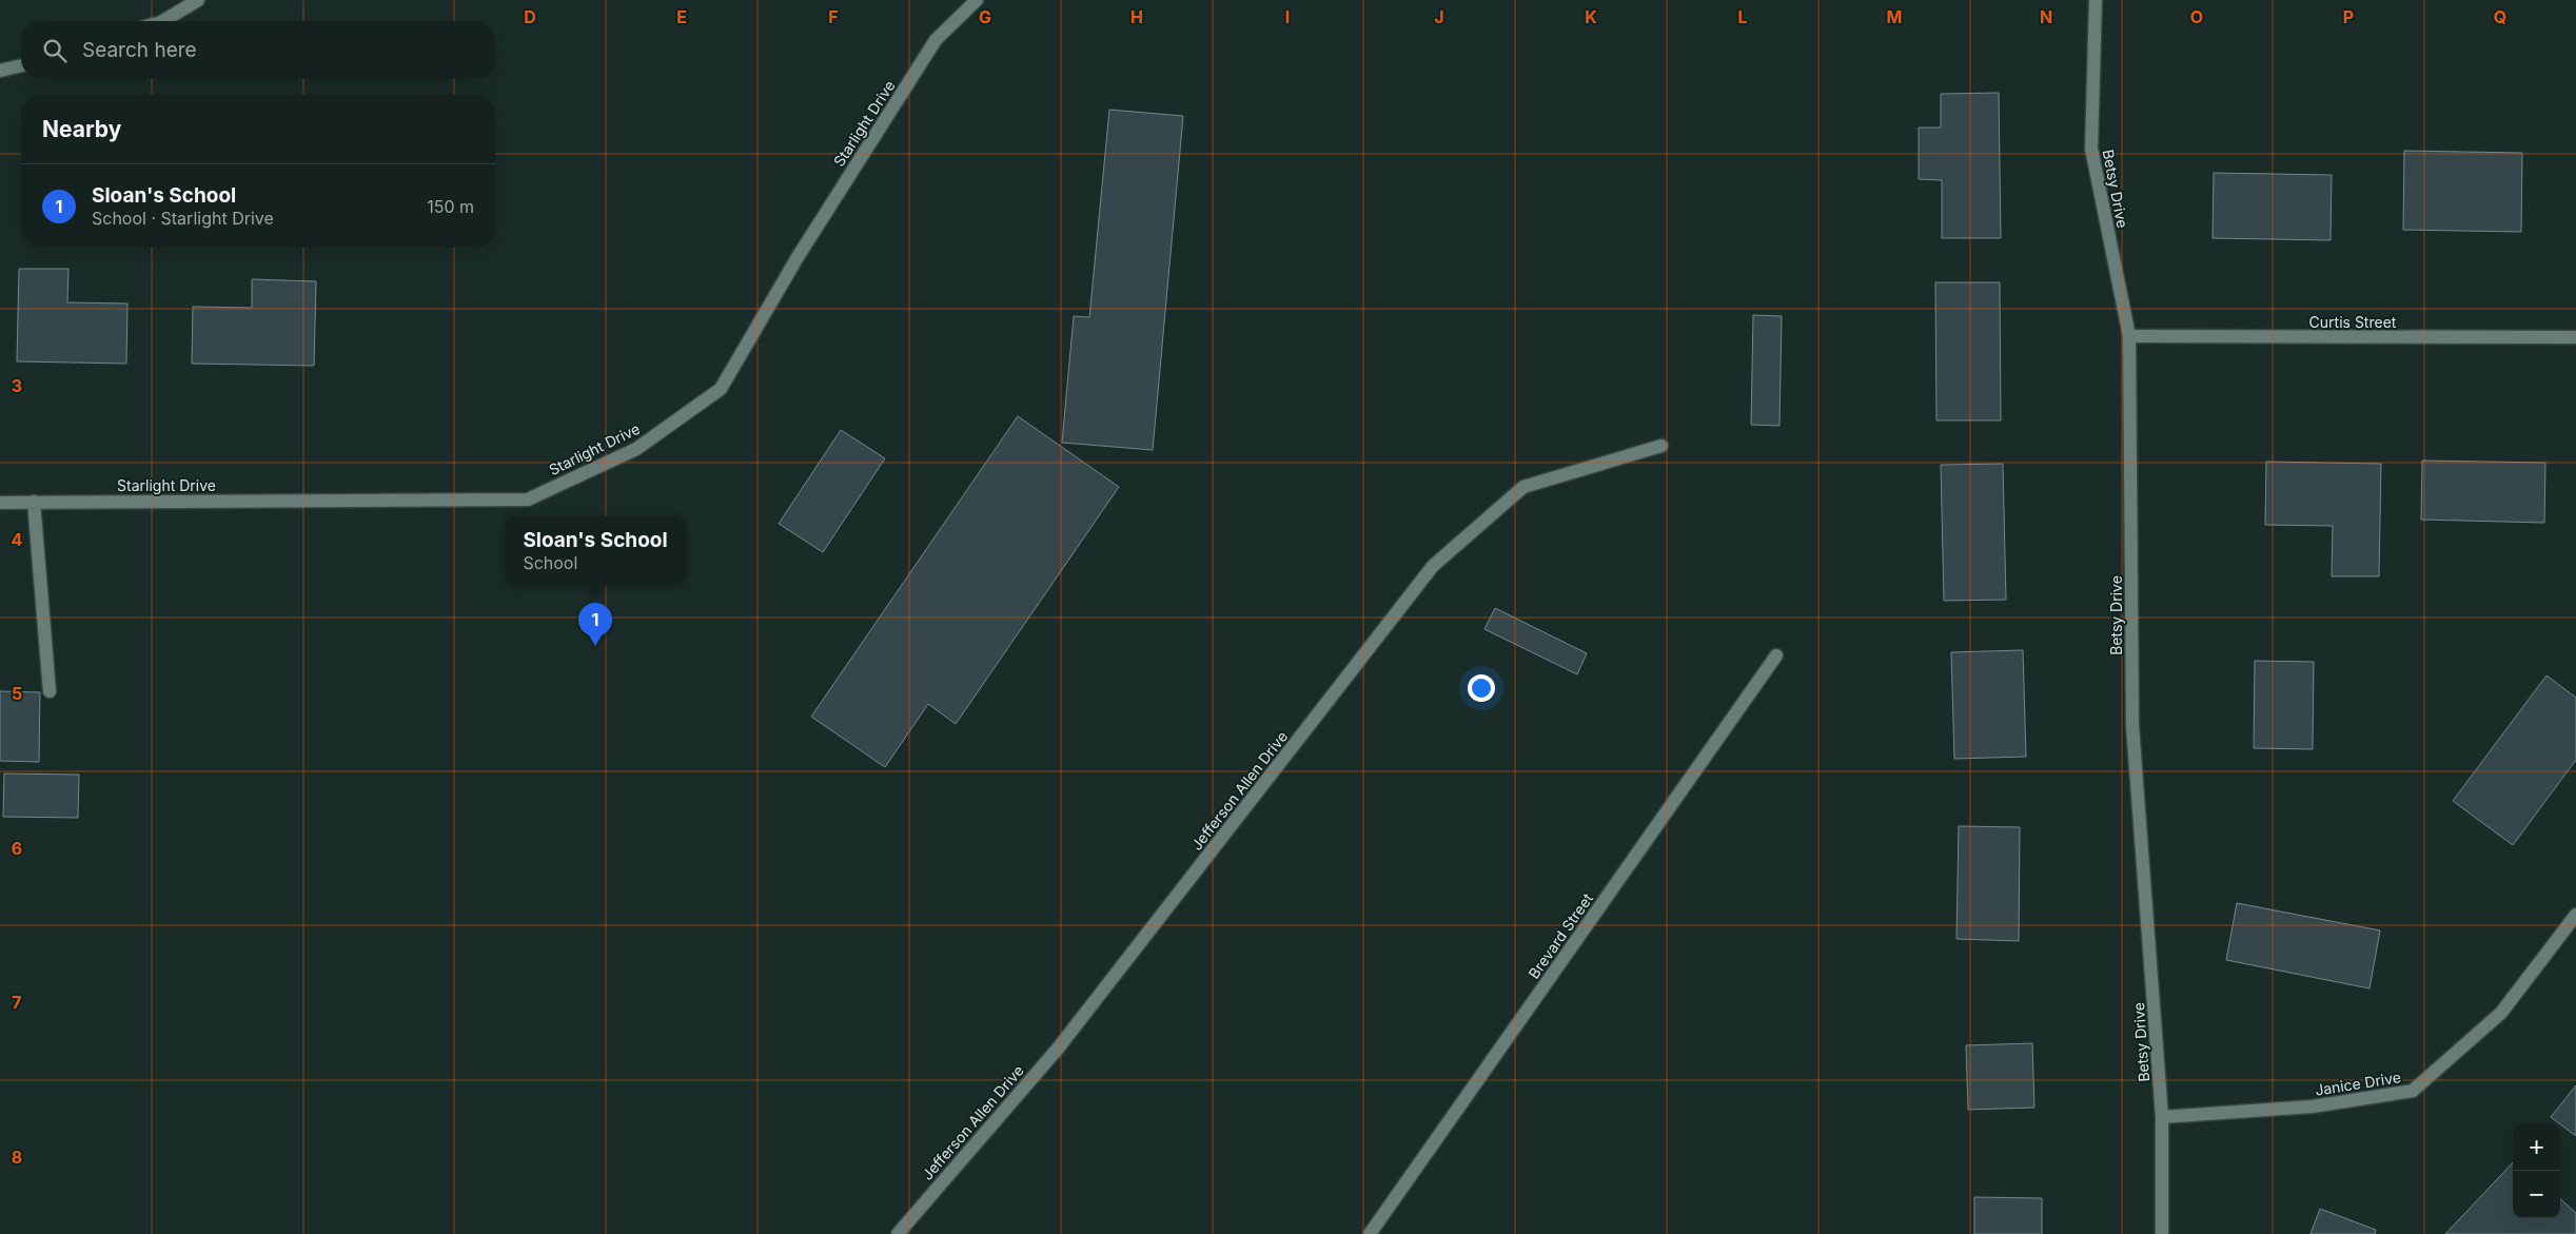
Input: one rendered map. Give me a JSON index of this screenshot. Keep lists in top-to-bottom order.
{
  "streets": {
    "street": [
      "Starlight Drive",
      "Betsy Drive",
      "Curtis Street",
      "Jefferson Allen Drive",
      "Brevard Street",
      "Janice Drive"
    ]
  },
  "crossings": [
    ["Betsy Drive", "Curtis Street"],
    ["Betsy Drive", "Janice Drive"]
  ],
  "page": {
    "search": "Search here",
    "heading": "Nearby",
    "list": [
      {
        "mark": "1",
        "name": "Sloan's School",
        "note": "School · Starlight Drive",
        "value": "150 m"
      }
    ],
    "popup": ["Sloan's School", "School"],
    "pins": "1",
    "map_buttons": ["+", "−"]
  },
  "grid": {
    "columns": [
      "D",
      "E",
      "F",
      "G",
      "H",
      "I",
      "J",
      "K",
      "L",
      "M",
      "N",
      "O",
      "P",
      "Q"
    ],
    "rows": [
      "3",
      "4",
      "5",
      "6",
      "7",
      "8"
    ]
  }
}
